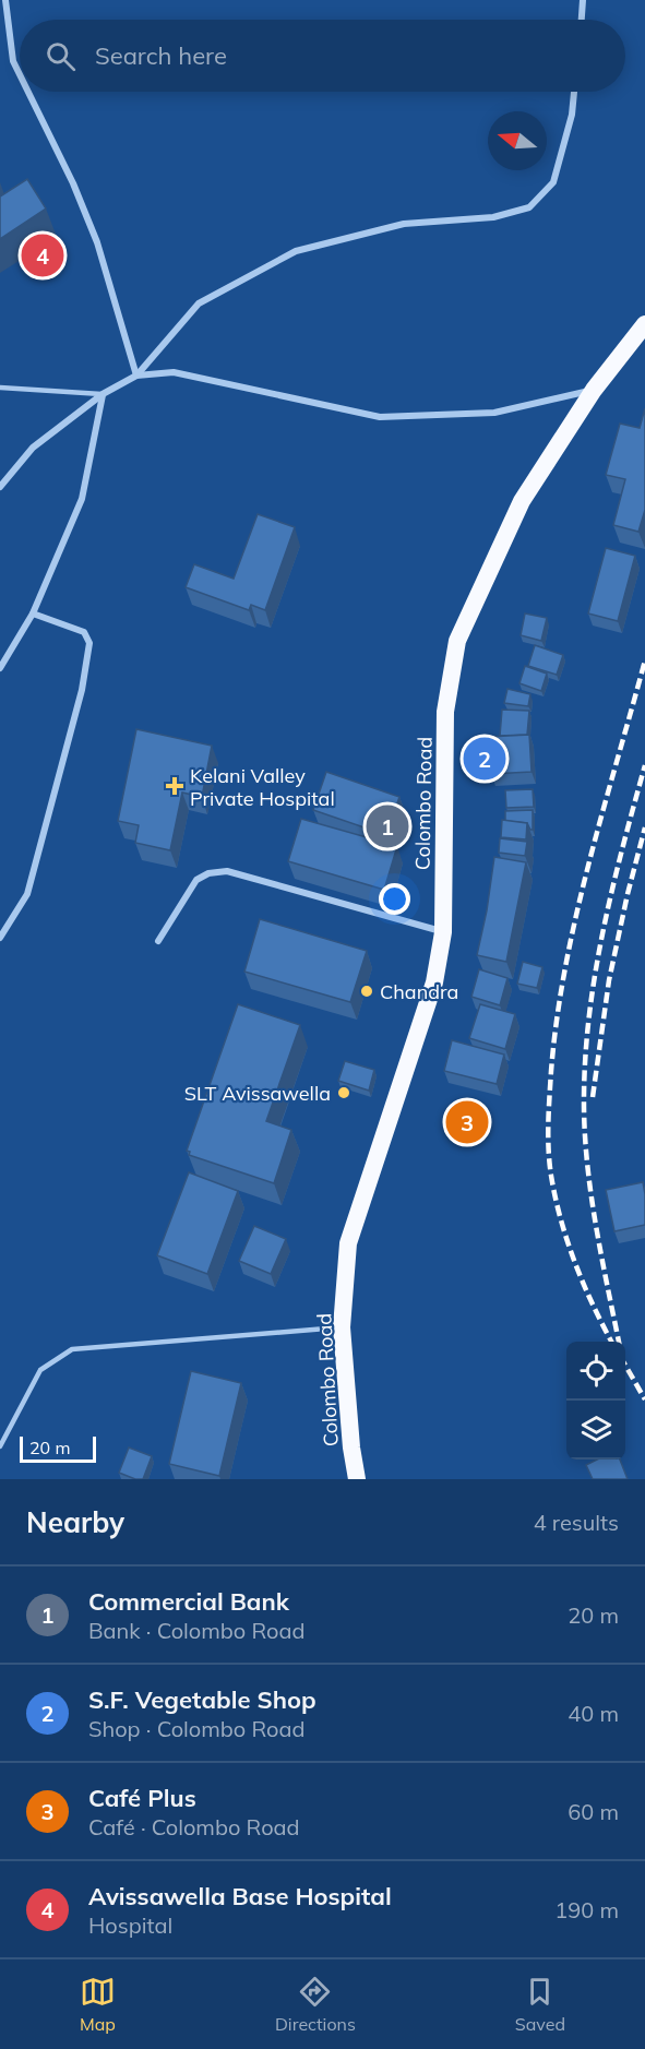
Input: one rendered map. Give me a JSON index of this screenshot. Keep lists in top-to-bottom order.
{
  "streets": {
    "highway": ["Colombo Road"]
  },
  "places": {
    "health": ["Kelani Valley Private Hospital"],
    "other": ["Chandra", "SLT Avissawella"]
  },
  "scale_bar": "20 m",
  "north": "left",
  "page": {
    "search": "Search here",
    "pins": [
      "4",
      "2",
      "1",
      "3"
    ],
    "scale": "20 m",
    "heading": ["Nearby", "4 results"],
    "list": [
      {
        "mark": "1",
        "name": "Commercial Bank",
        "note": "Bank · Colombo Road",
        "value": "20 m"
      },
      {
        "mark": "2",
        "name": "S.F. Vegetable Shop",
        "note": "Shop · Colombo Road",
        "value": "40 m"
      },
      {
        "mark": "3",
        "name": "Café Plus",
        "note": "Café · Colombo Road",
        "value": "60 m"
      },
      {
        "mark": "4",
        "name": "Avissawella Base Hospital",
        "note": "Hospital",
        "value": "190 m"
      }
    ],
    "nav": ["Map", "Directions", "Saved"]
  }
}
